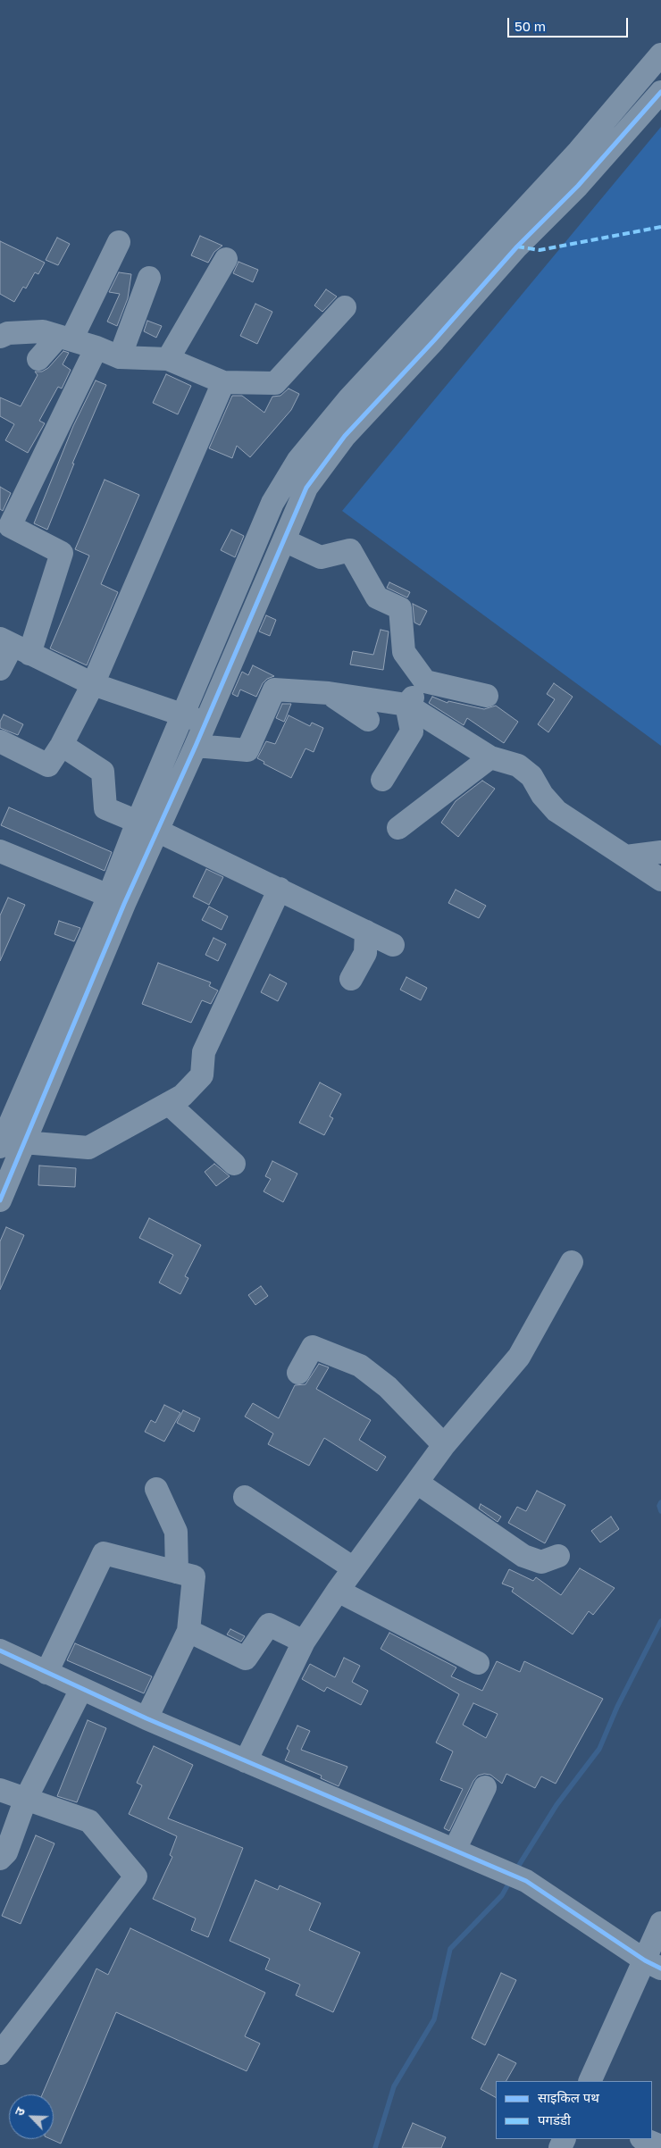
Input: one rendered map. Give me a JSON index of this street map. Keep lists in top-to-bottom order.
{
  "legend": ["साइकिल पथ", "पगडंडी"],
  "scale_bar": "50 m",
  "north": "top left"
}
